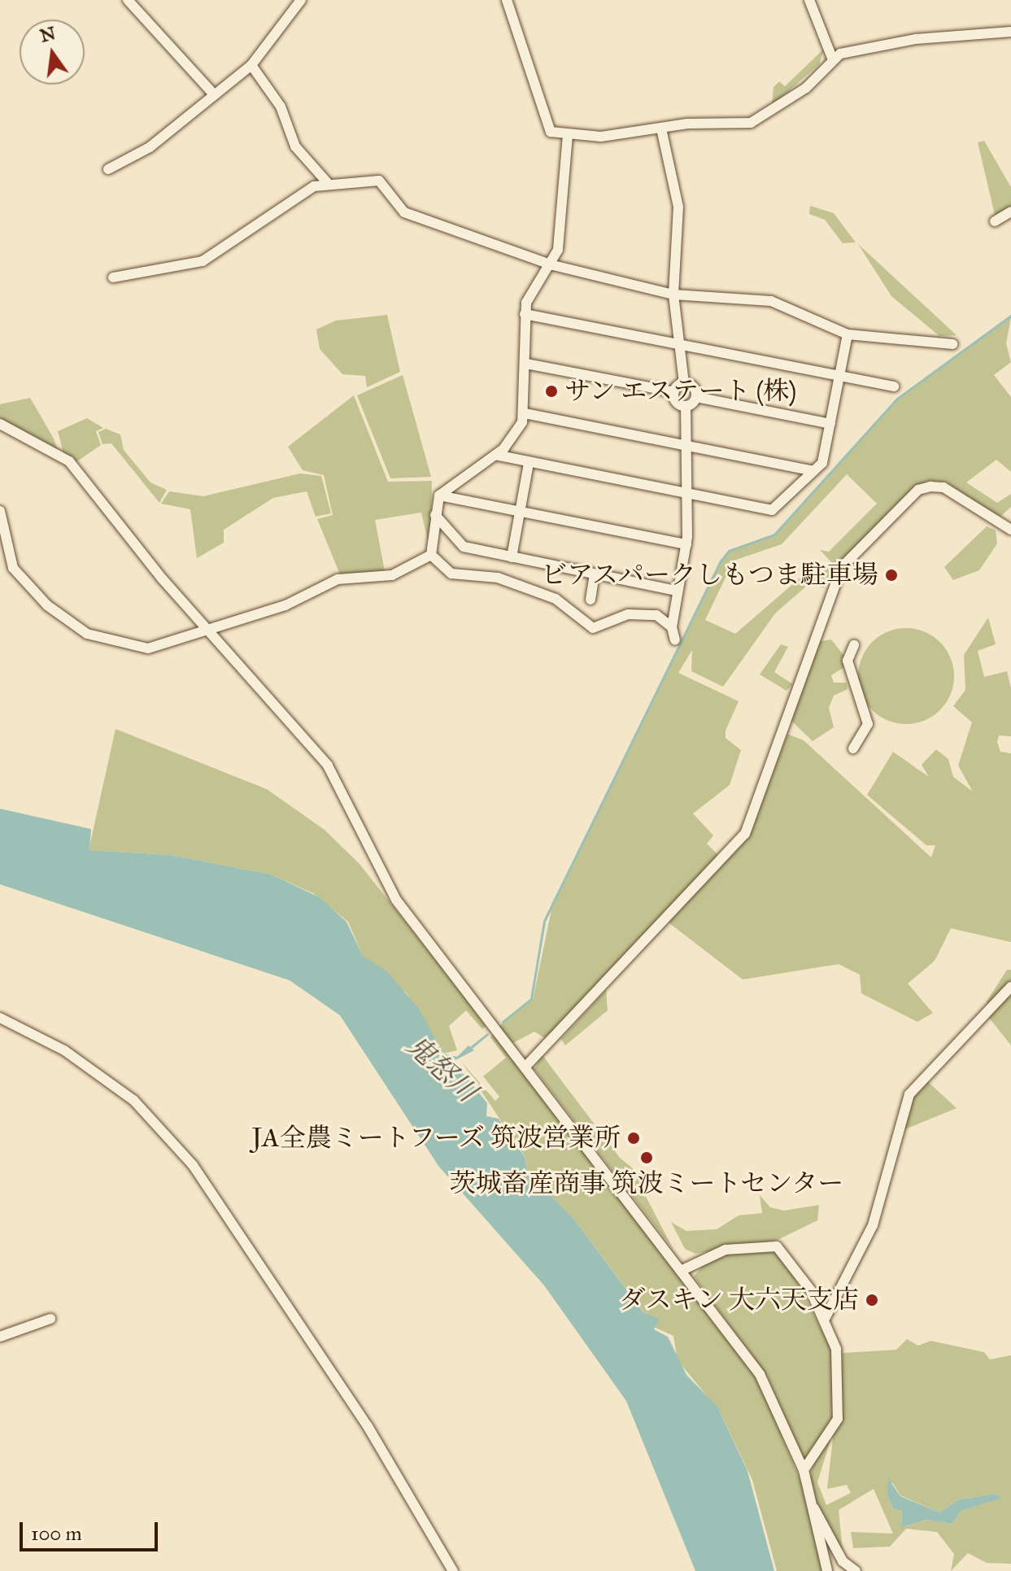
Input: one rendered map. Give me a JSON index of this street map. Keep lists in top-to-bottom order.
{
  "water": ["鬼怒川"],
  "places": [
    "サン エステート (株)",
    "ビアスパークしもつま駐車場",
    "JA全農ミートフーズ 筑波営業所",
    "茨城畜産商事 筑波ミートセンター",
    "ダスキン 大六天支店"
  ],
  "scale_bar": "100 m",
  "north": "top"
}
